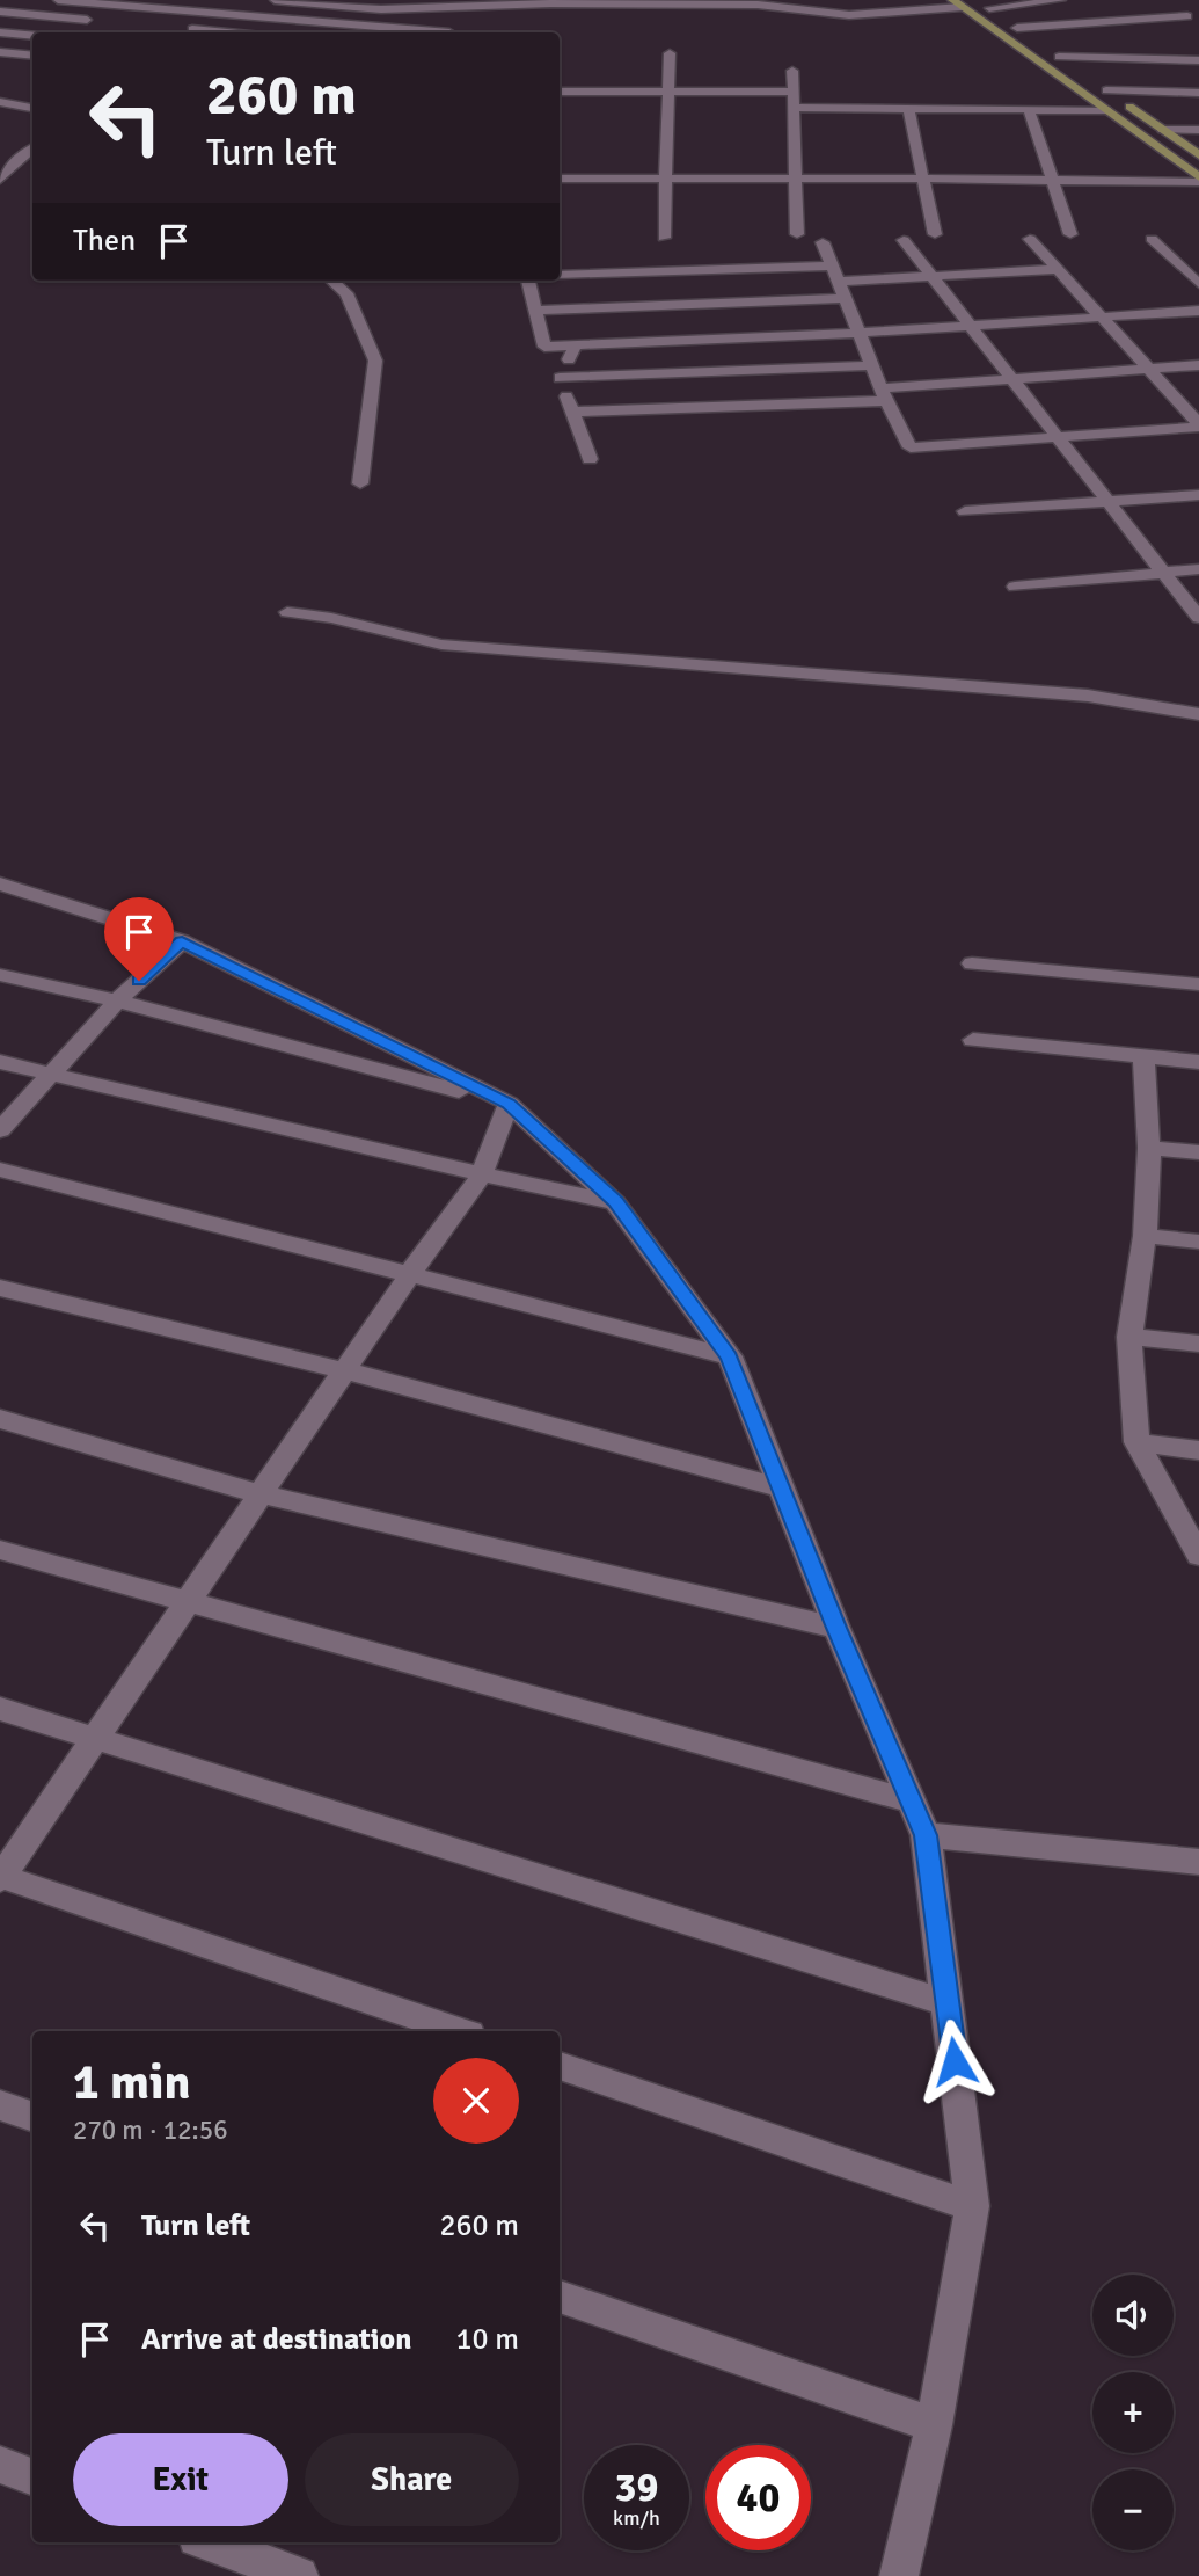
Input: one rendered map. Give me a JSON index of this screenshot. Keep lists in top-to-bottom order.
{
  "page": {
    "turn": ["260 m", "Turn left"],
    "then": "Then",
    "heading": ["1 min", "270 m · 12:56"],
    "list": [
      {
        "name": "Turn left",
        "value": "260 m"
      },
      {
        "name": "Arrive at destination",
        "value": "10 m"
      }
    ],
    "map_buttons": ["+", "−"],
    "buttons": ["Exit", "Share"],
    "speed": "39 km/h",
    "limit": "40"
  }
}
